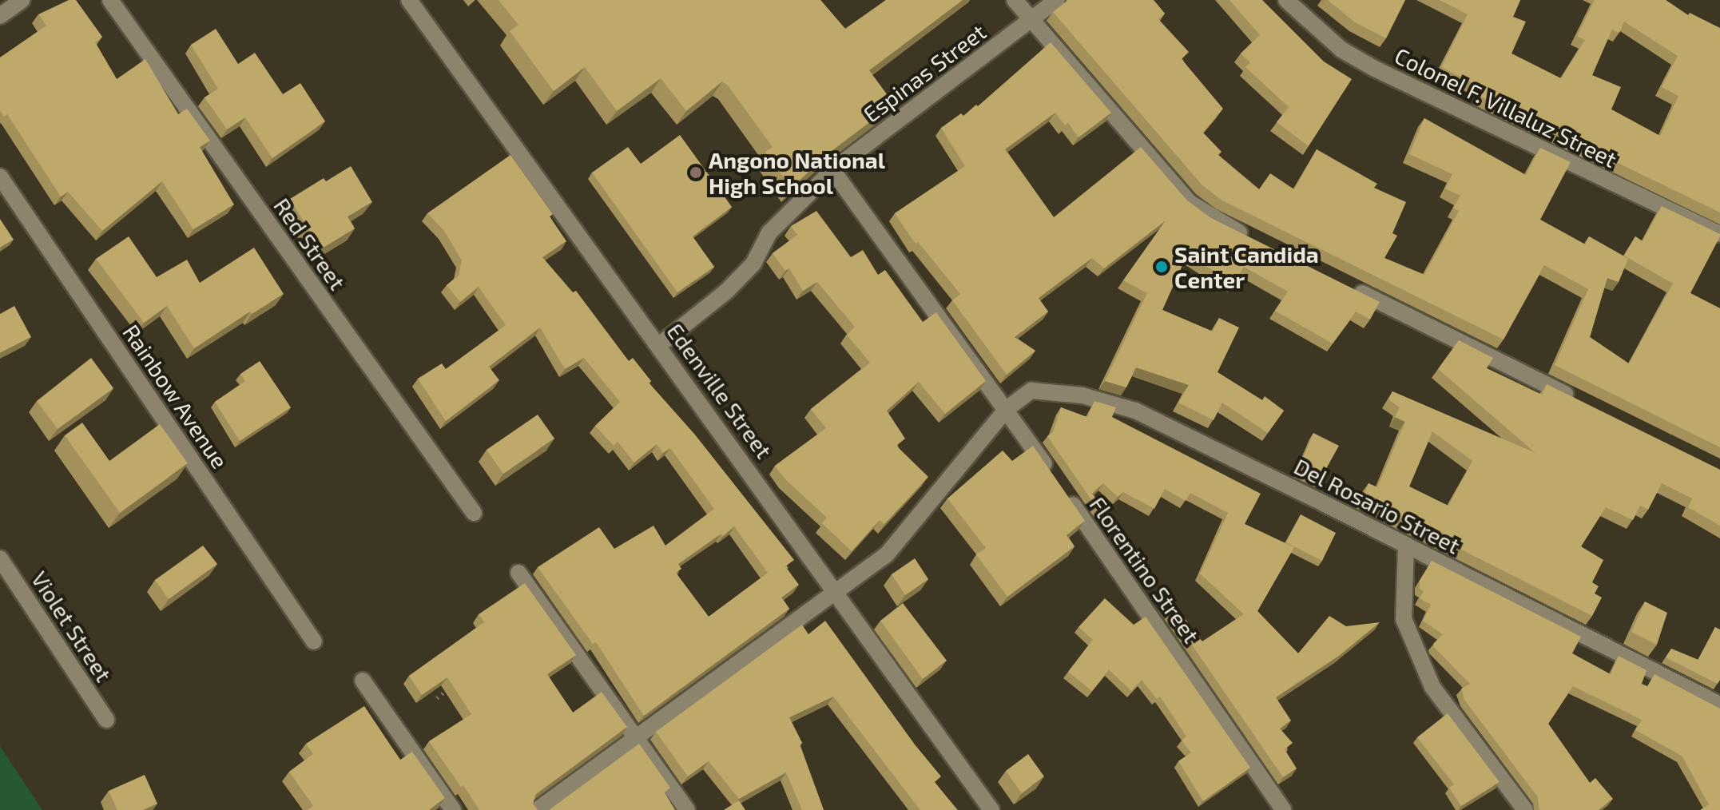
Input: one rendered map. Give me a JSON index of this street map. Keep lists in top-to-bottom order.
{
  "streets": {
    "street": [
      "Espinas Street",
      "Colonel F. Villaluz Street",
      "Red Street",
      "Edenville Street",
      "Rainbow Avenue",
      "Del Rosario Street",
      "Florentino Street",
      "Violet Street"
    ]
  },
  "crossings": [
    ["Espinas Street", "Edenville Street"],
    ["Espinas Street", "Florentino Street"],
    ["Edenville Street", "Del Rosario Street"],
    ["Del Rosario Street", "Florentino Street"]
  ],
  "places": ["Angono National High School", "Saint Candida Center"]
}
